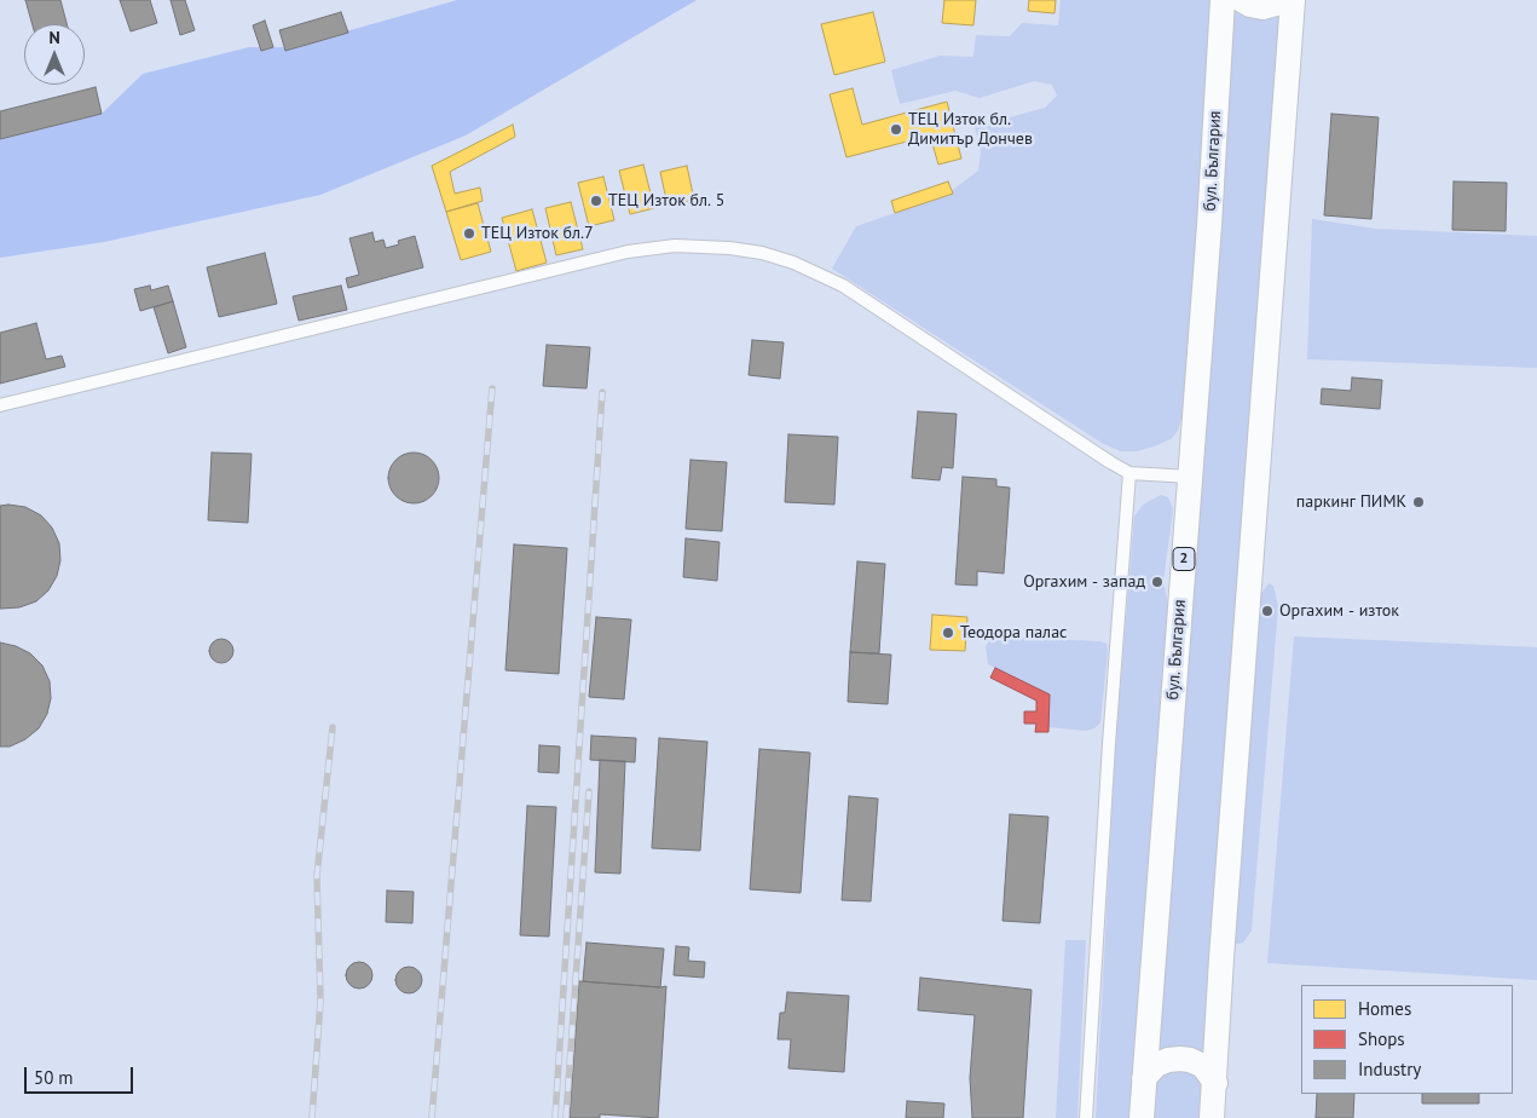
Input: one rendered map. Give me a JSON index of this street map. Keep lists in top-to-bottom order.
{
  "streets": {
    "highway": ["бул. България", "2"]
  },
  "places": [
    "ТЕЦ Изток бл. Димитър Дончев",
    "ТЕЦ Изток бл. 5",
    "ТЕЦ Изток бл.7",
    "паркинг ПИМК",
    "Оргахим - запад",
    "Оргахим - изток",
    "Теодора палас"
  ],
  "legend": ["Homes", "Shops", "Industry"],
  "scale_bar": "50 m",
  "north": "top"
}
